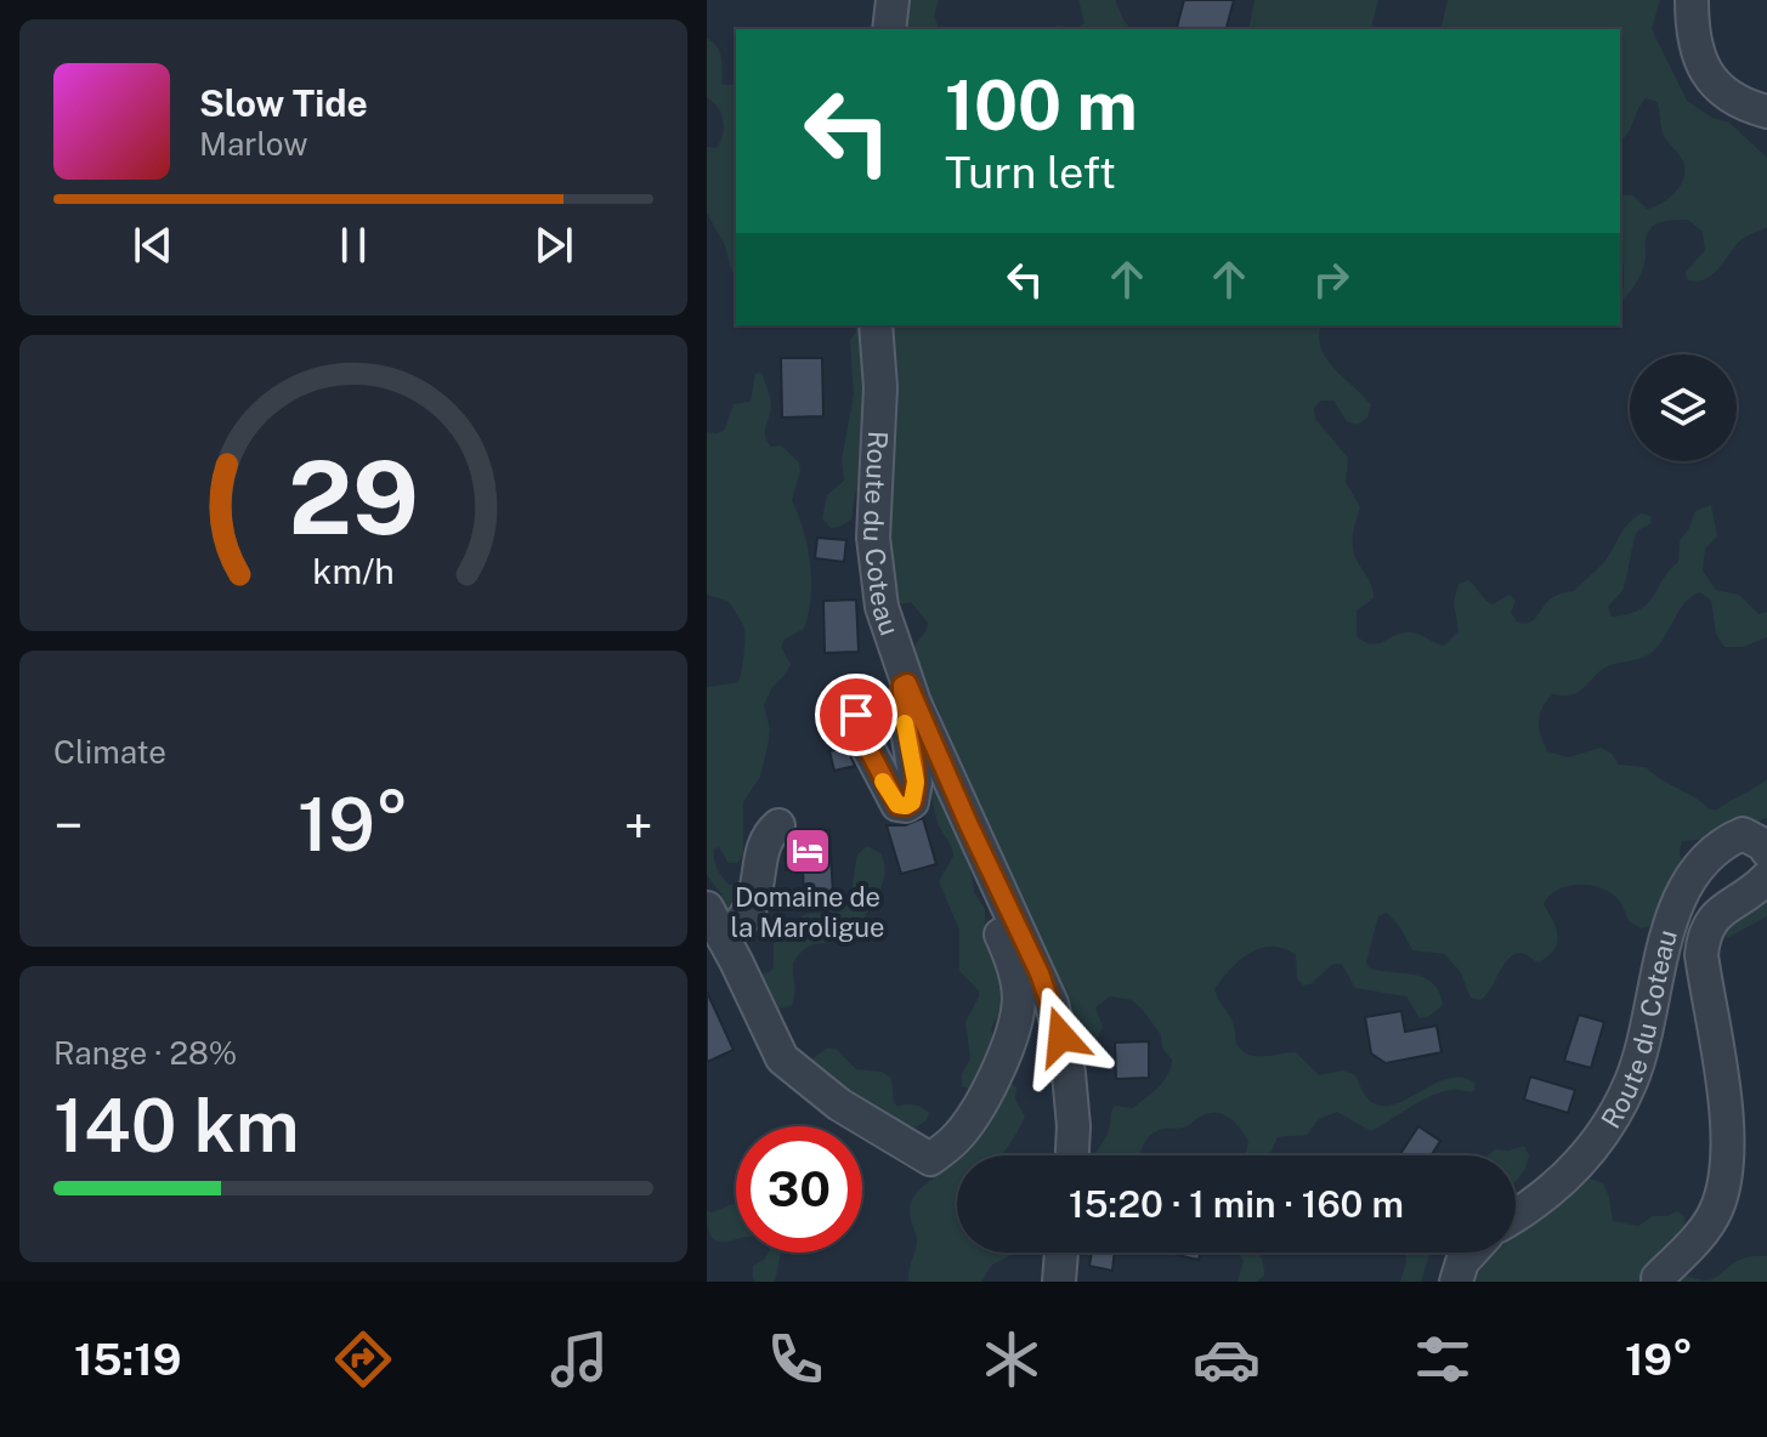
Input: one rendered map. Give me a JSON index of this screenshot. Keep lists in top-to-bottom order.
{
  "streets": {
    "street": ["Route du Coteau"]
  },
  "places": {
    "hotel": ["Domaine de la Maroligue"]
  },
  "page": {
    "turn": ["100 m", "Turn left"],
    "song": ["Slow Tide", "Marlow"],
    "tile": [
      "Climate",
      ["Range · 28%", "140 km"]
    ],
    "heat": ["−", "19°", "+"],
    "limit": "30",
    "trip": "15:20 · 1 min · 160 m",
    "tabs": ["15:19", "19°"],
    "gauge": ["29", "km/h"]
  }
}
